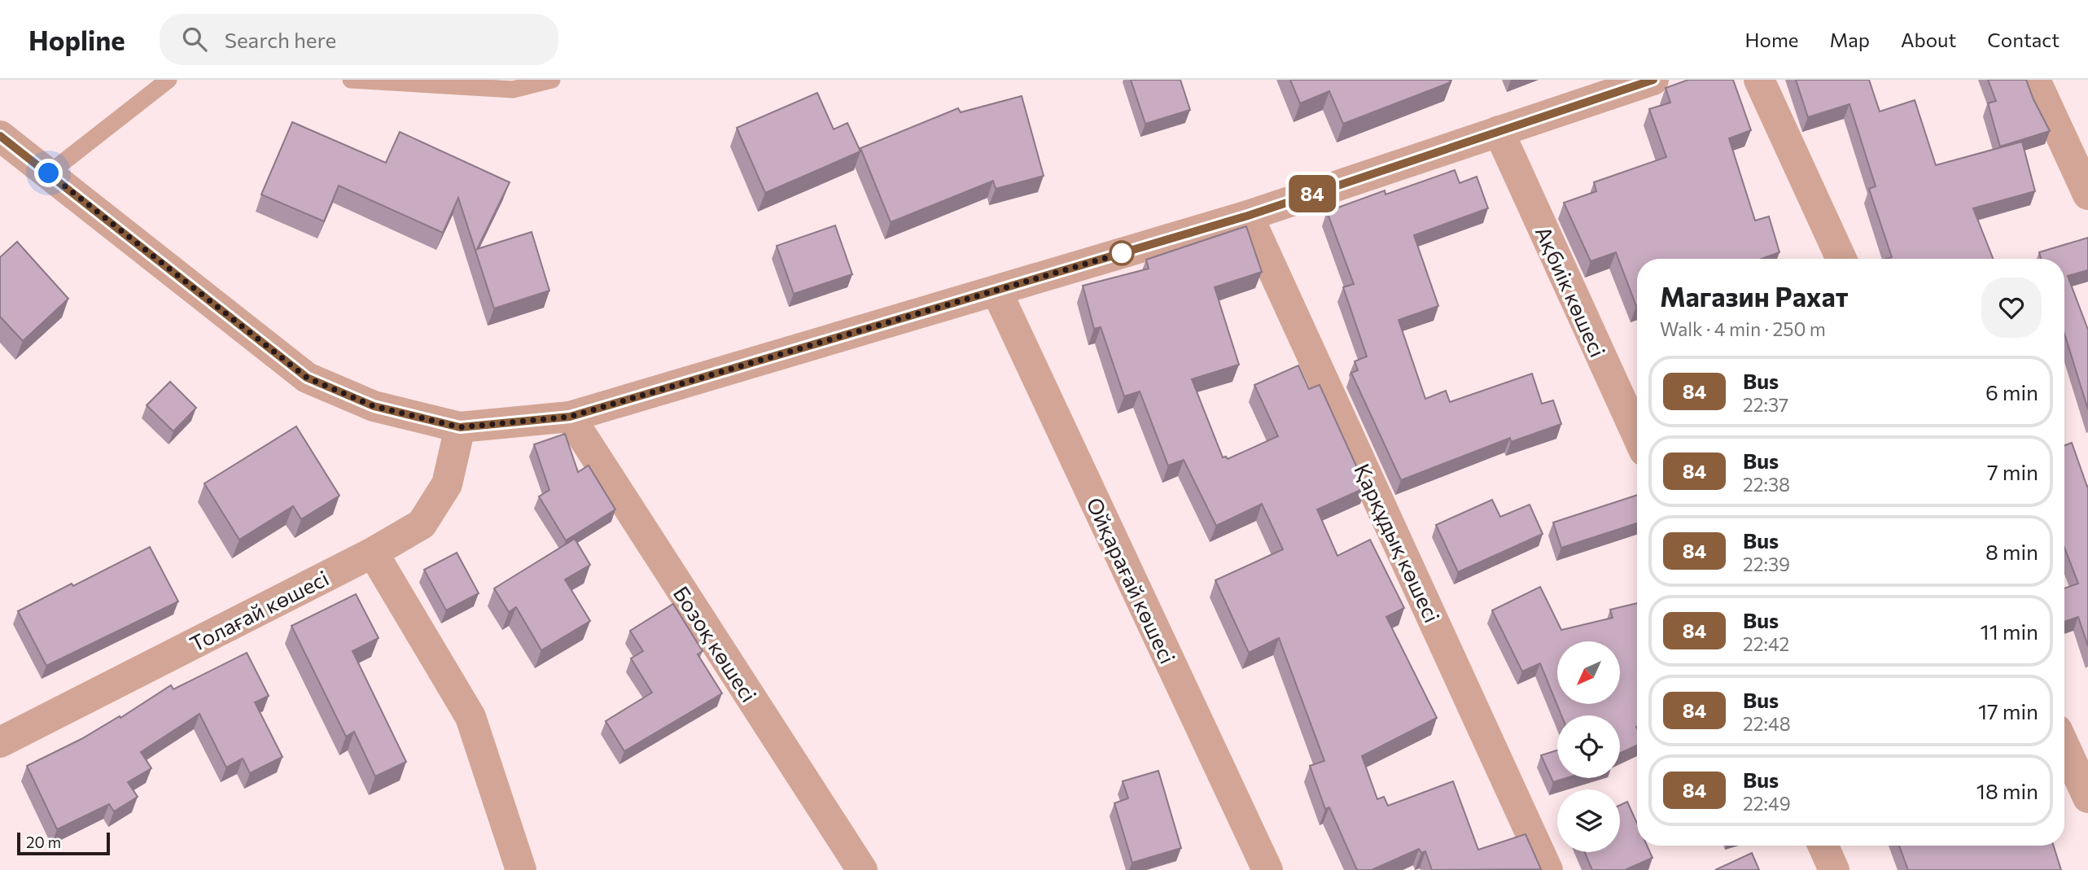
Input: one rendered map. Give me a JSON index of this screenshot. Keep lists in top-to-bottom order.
{
  "streets": {
    "street": [
      "Ақбиік көшесі",
      "Қарқұдық көшесі",
      "Ойқарағай көшесі",
      "Толағай көшесі",
      "Бозоқ көшесі"
    ]
  },
  "lines": ["bus line 84"],
  "scale_bar": "20 m",
  "north": "bottom left",
  "page": {
    "header": "Hopline",
    "search": "Search here",
    "nav": [
      "Home",
      "Map",
      "About",
      "Contact"
    ],
    "on_map": "84",
    "heading": ["Магазин Рахат", "Walk · 4 min · 250 m"],
    "list": [
      {
        "mark": "84",
        "name": "Bus",
        "note": "22:37",
        "value": "6 min"
      },
      {
        "mark": "84",
        "name": "Bus",
        "note": "22:38",
        "value": "7 min"
      },
      {
        "mark": "84",
        "name": "Bus",
        "note": "22:39",
        "value": "8 min"
      },
      {
        "mark": "84",
        "name": "Bus",
        "note": "22:42",
        "value": "11 min"
      },
      {
        "mark": "84",
        "name": "Bus",
        "note": "22:48",
        "value": "17 min"
      },
      {
        "mark": "84",
        "name": "Bus",
        "note": "22:49",
        "value": "18 min"
      }
    ],
    "scale": "20 m"
  }
}
